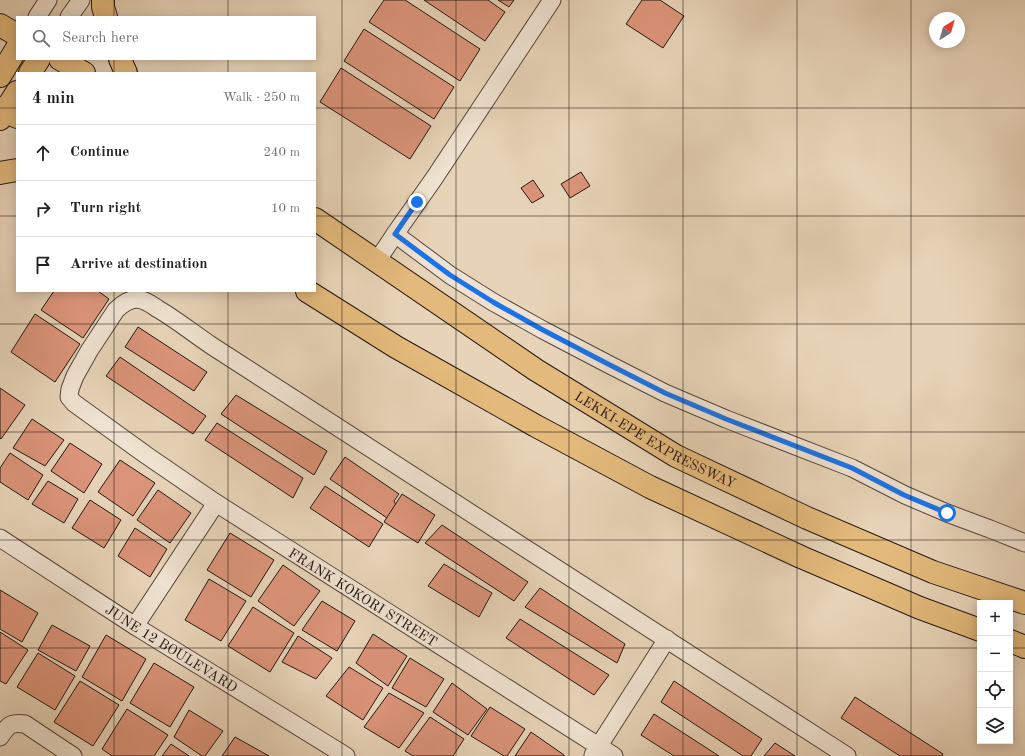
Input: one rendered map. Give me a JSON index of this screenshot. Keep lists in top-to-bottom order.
{
  "streets": {
    "main road": ["LEKKI-EPE EXPRESSWAY"],
    "street": ["FRANK KOKORI STREET", "JUNE 12 BOULEVARD"]
  },
  "north": "top right",
  "page": {
    "search": "Search here",
    "heading": ["4 min", "Walk · 250 m"],
    "list": [
      ["Continue", "240 m"],
      ["Turn right", "10 m"],
      "Arrive at destination"
    ],
    "map_buttons": ["+", "−"]
  }
}
